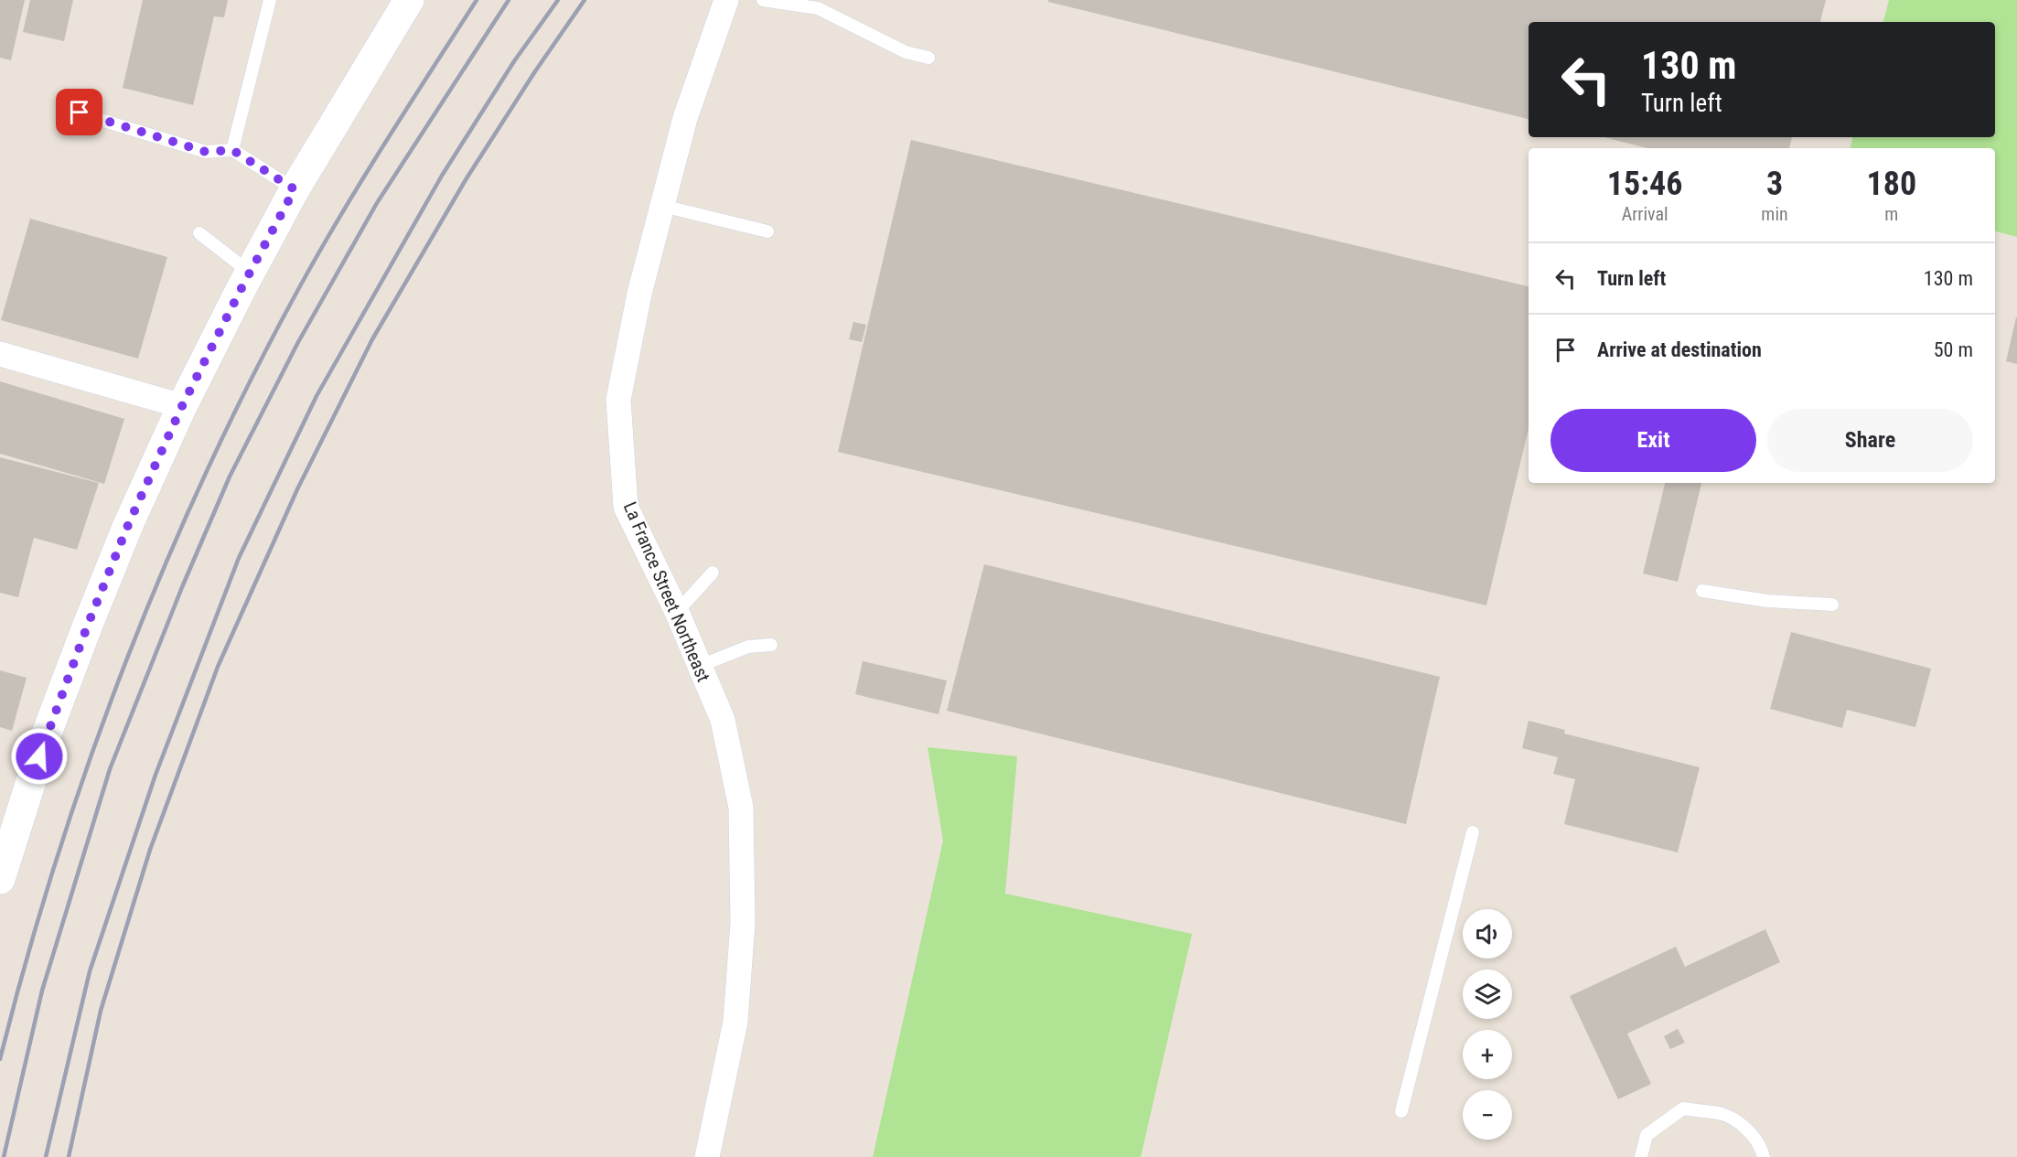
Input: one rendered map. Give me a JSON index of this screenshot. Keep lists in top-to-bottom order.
{
  "streets": {
    "street": ["La France Street Northeast"]
  },
  "page": {
    "turn": ["130 m", "Turn left"],
    "eta": [
      "15:46",
      "Arrival",
      "3",
      "min",
      "180",
      "m"
    ],
    "list": [
      {
        "name": "Turn left",
        "value": "130 m"
      },
      {
        "name": "Arrive at destination",
        "value": "50 m"
      }
    ],
    "buttons": ["Exit", "Share"],
    "map_buttons": ["+", "−"]
  }
}
